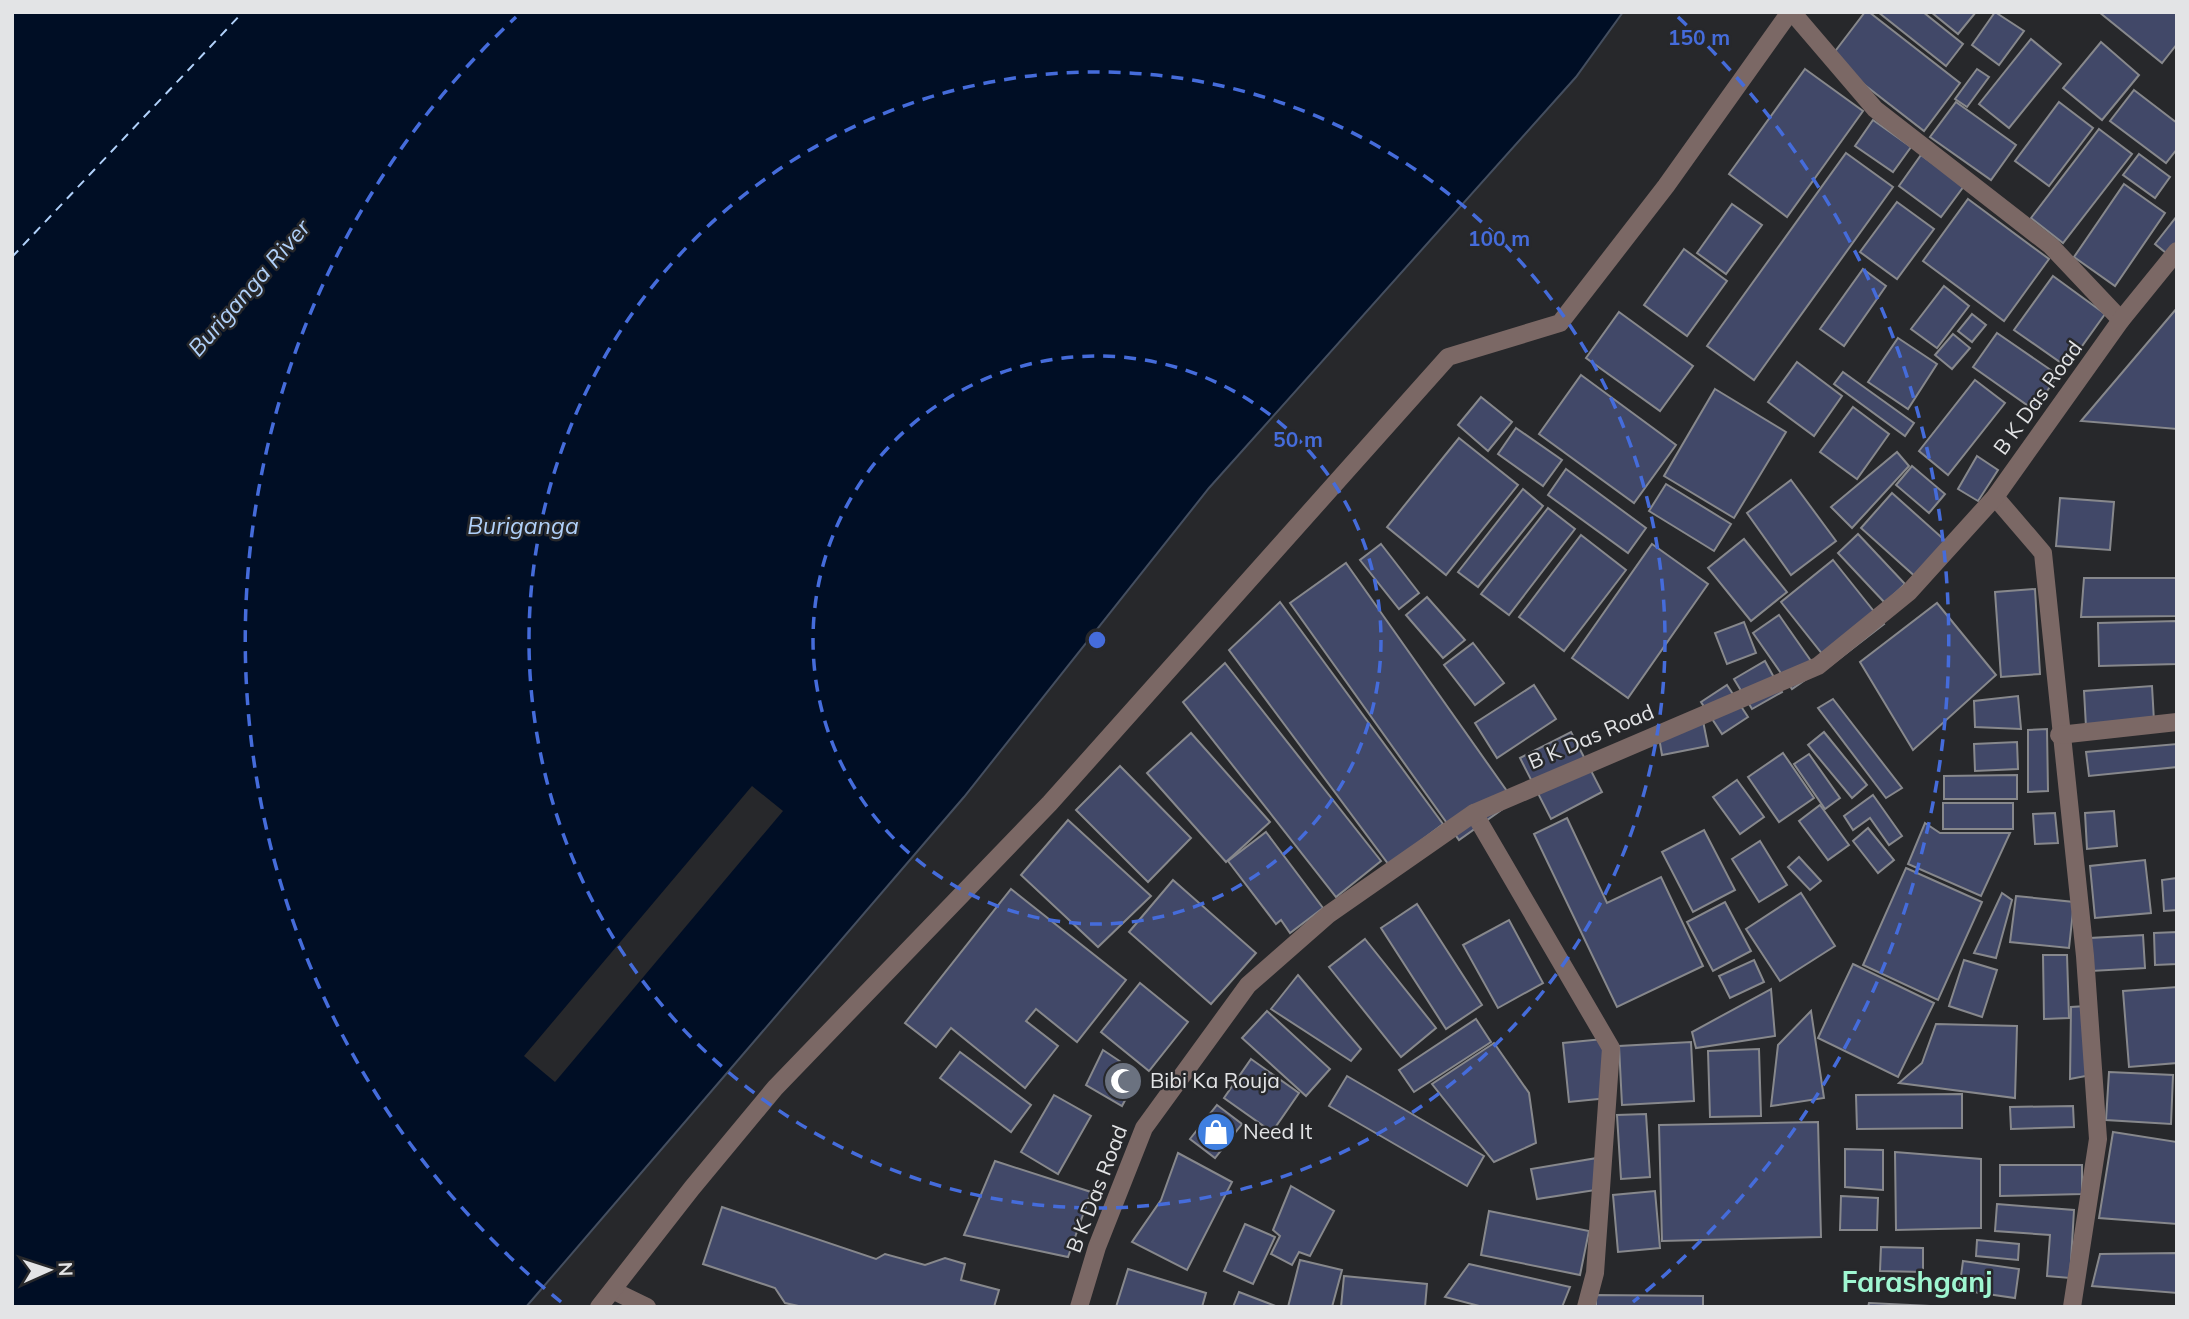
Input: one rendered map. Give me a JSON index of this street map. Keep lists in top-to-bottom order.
{
  "streets": {
    "street": ["B K Das Road"]
  },
  "districts": ["Farashganj"],
  "water": ["Buriganga River", "Buriganga"],
  "places": {
    "mosque": ["Bibi Ka Rouja"],
    "shop": ["Need It"]
  },
  "north": "right",
  "rings": ["150 m", "100 m", "50 m"]
}
